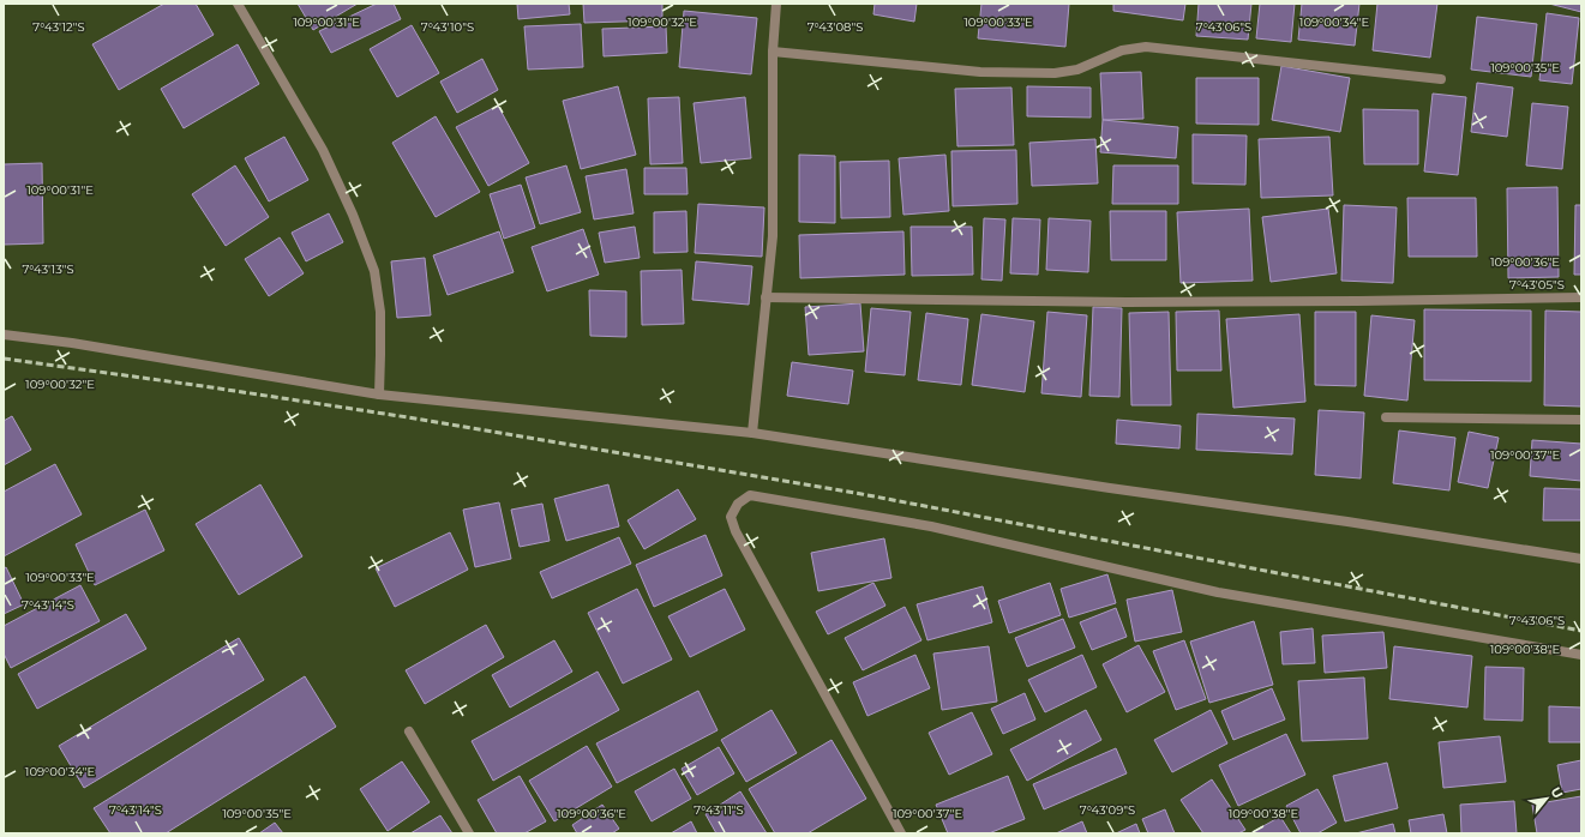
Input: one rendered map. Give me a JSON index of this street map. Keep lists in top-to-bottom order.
{
  "north": "top right",
  "coordinates": [
    "109°00'31\"E",
    "109°00'32\"E",
    "109°00'33\"E",
    "109°00'34\"E",
    "7°43'12\"S",
    "7°43'10\"S",
    "7°43'06\"S",
    "7°43'08\"S",
    "109°00'35\"E",
    "109°00'36\"E",
    "7°43'13\"S",
    "7°43'05\"S",
    "109°00'37\"E",
    "7°43'14\"S",
    "109°00'38\"E",
    "7°43'11\"S",
    "7°43'09\"S"
  ]
}
